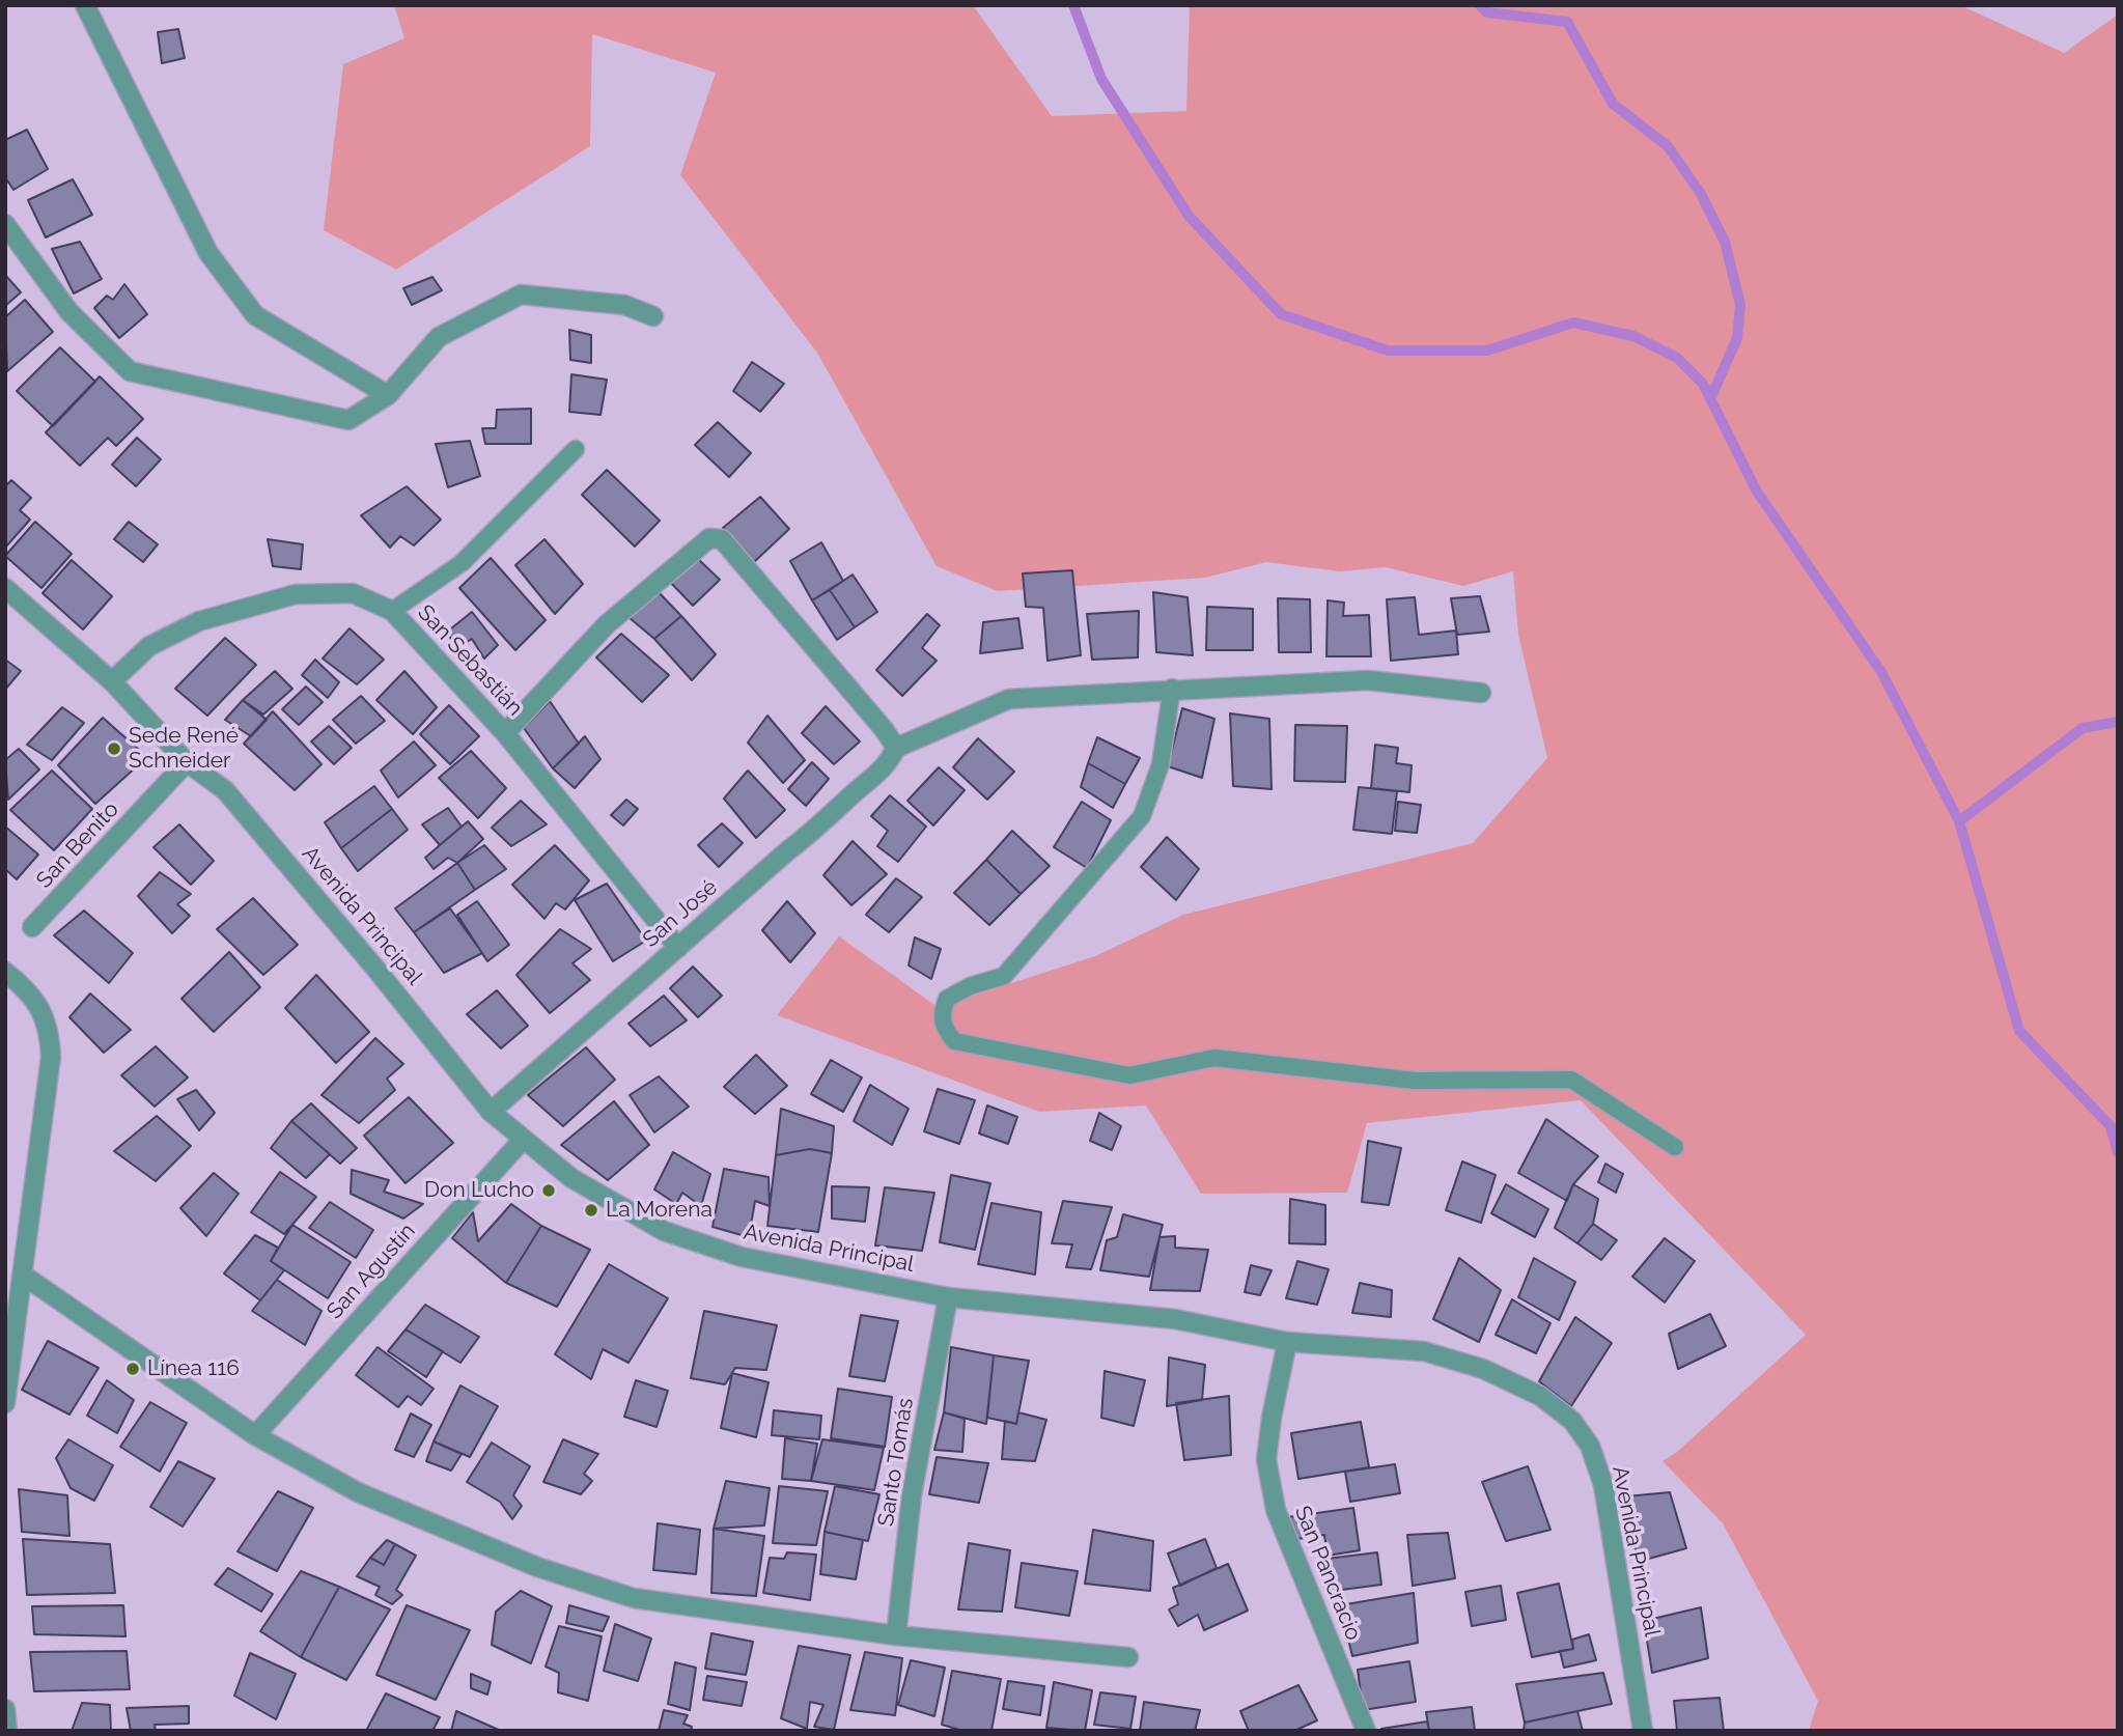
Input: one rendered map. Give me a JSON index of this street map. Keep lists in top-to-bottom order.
{
  "streets": {
    "street": [
      "San Sebastián",
      "San Benito",
      "San José",
      "Avenida Principal",
      "San Agustín",
      "Santo Tomás",
      "San Pancracio"
    ]
  },
  "crossings": [
    ["San Sebastián", "San José"],
    ["San Sebastián", "Avenida Principal"],
    ["San Benito", "Avenida Principal"],
    ["San José", "Avenida Principal"],
    ["Avenida Principal", "San Agustín"],
    ["Avenida Principal", "Santo Tomás"],
    ["Avenida Principal", "San Pancracio"]
  ],
  "places": [
    "Sede René Schneider",
    "Don Lucho",
    "La Morena",
    "Línea 116"
  ]
}
